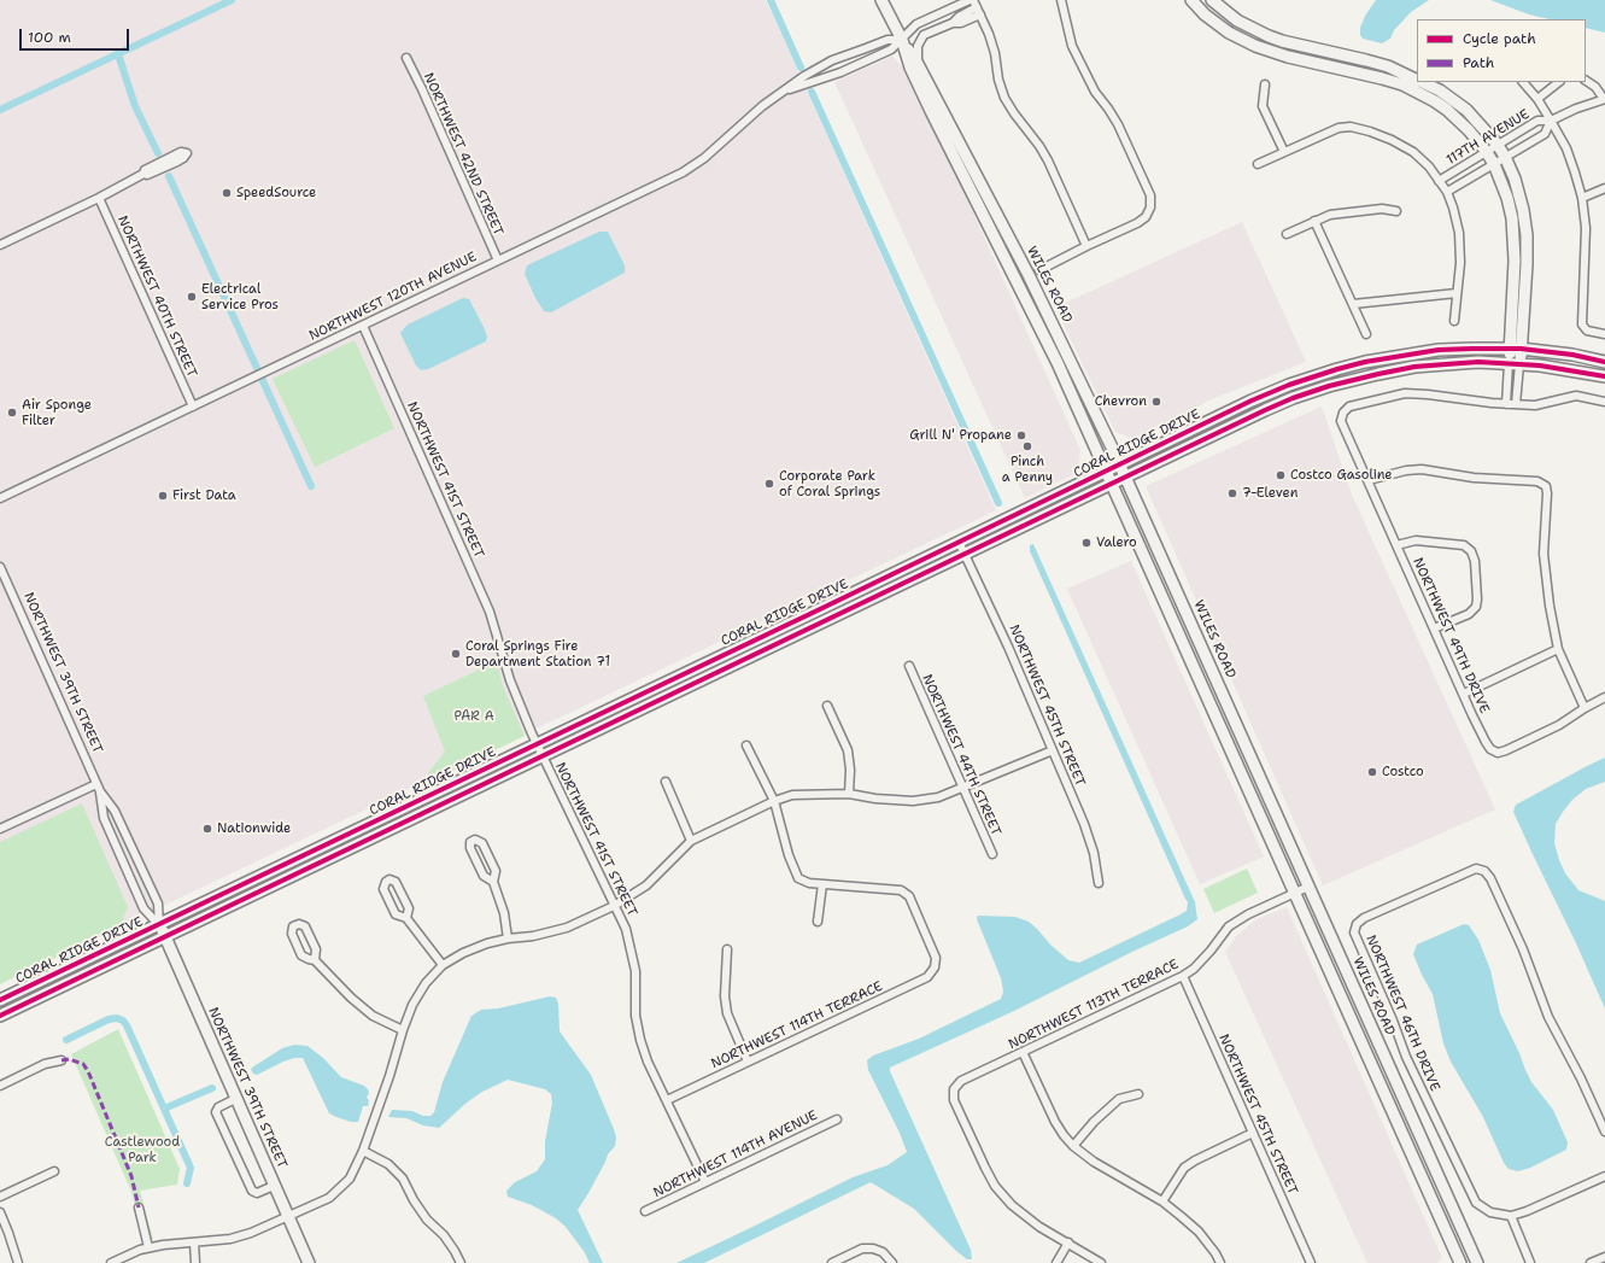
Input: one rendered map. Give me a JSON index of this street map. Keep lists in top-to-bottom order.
{
  "streets": {
    "main road": ["WILES ROAD", "CORAL RIDGE DRIVE", "NORTHWEST 39TH STREET"],
    "street": [
      "117TH AVENUE",
      "NORTHWEST 42ND STREET",
      "NORTHWEST 40TH STREET",
      "NORTHWEST 120TH AVENUE",
      "NORTHWEST 41ST STREET",
      "NORTHWEST 49TH DRIVE",
      "NORTHWEST 45TH STREET",
      "NORTHWEST 44TH STREET",
      "NORTHWEST 113TH TERRACE",
      "NORTHWEST 46TH DRIVE",
      "NORTHWEST 114TH TERRACE",
      "NORTHWEST 114TH AVENUE"
    ]
  },
  "crossings": [
    ["NORTHWEST 42ND STREET", "NORTHWEST 120TH AVENUE"],
    ["WILES ROAD", "NORTHWEST 120TH AVENUE"],
    ["WILES ROAD", "CORAL RIDGE DRIVE"],
    ["WILES ROAD", "NORTHWEST 113TH TERRACE"],
    ["NORTHWEST 40TH STREET", "NORTHWEST 120TH AVENUE"],
    ["NORTHWEST 120TH AVENUE", "NORTHWEST 41ST STREET"],
    ["CORAL RIDGE DRIVE", "NORTHWEST 41ST STREET"],
    ["CORAL RIDGE DRIVE", "NORTHWEST 39TH STREET"],
    ["CORAL RIDGE DRIVE", "NORTHWEST 45TH STREET"],
    ["NORTHWEST 41ST STREET", "NORTHWEST 114TH TERRACE"],
    ["NORTHWEST 41ST STREET", "NORTHWEST 114TH AVENUE"],
    ["NORTHWEST 45TH STREET", "NORTHWEST 113TH TERRACE"]
  ],
  "parks": ["PAR A", "Castlewood Park"],
  "places": [
    "SpeedSource",
    "Electrical Service Pros",
    "Chevron",
    "Air Sponge Filter",
    "Grill N' Propane",
    "Pinch a Penny",
    "Costco Gasoline",
    "Corporate Park of Coral Springs",
    "7-Eleven",
    "First Data",
    "Valero",
    "Coral Springs Fire Department Station 71",
    "Costco",
    "Nationwide"
  ],
  "legend": ["Cycle path", "Path"],
  "scale_bar": "100 m"
}
